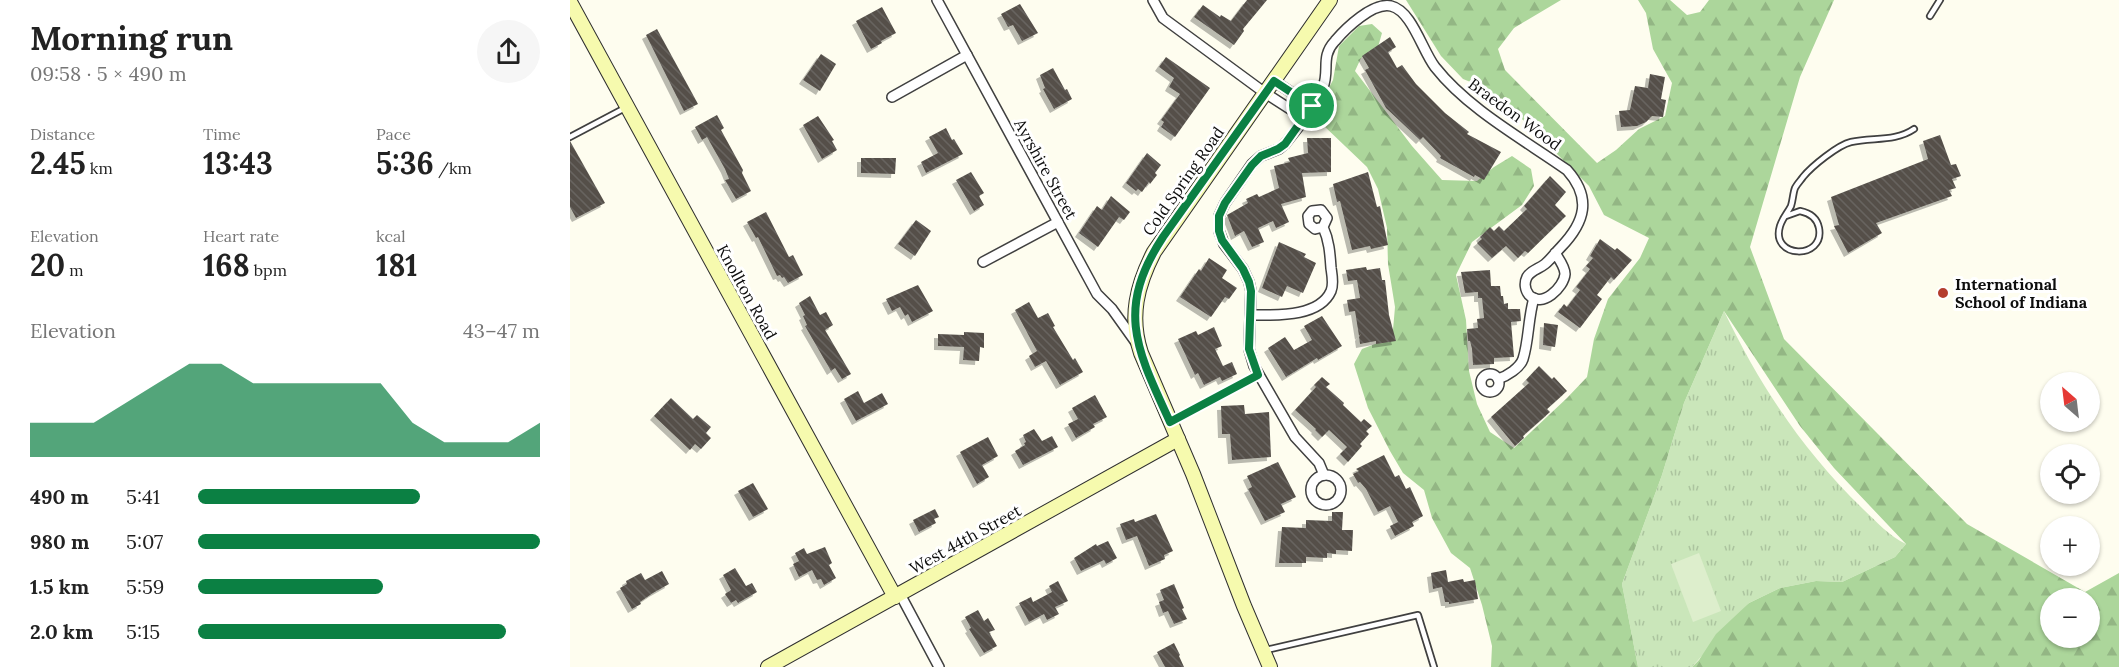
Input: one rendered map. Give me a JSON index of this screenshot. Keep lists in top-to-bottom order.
{
  "streets": {
    "street": [
      "Braedon Wood",
      "Ayrshire Street",
      "Cold Spring Road",
      "Knollton Road",
      "West 44th Street"
    ]
  },
  "crossings": [
    ["Ayrshire Street", "Cold Spring Road"],
    ["Cold Spring Road", "West 44th Street"],
    ["Knollton Road", "West 44th Street"]
  ],
  "places": ["International School of Indiana"],
  "north": "top left",
  "page": {
    "heading": ["Morning run", "09:58 · 5 × 490 m"],
    "stats": [
      ["Distance", "2.45 km"],
      ["Time", "13:43"],
      ["Pace", "5:36 /km"],
      ["Elevation", "20 m"],
      ["Heart rate", "168 bpm"],
      ["kcal", "181"]
    ],
    "chart": ["Elevation", "43–47 m"],
    "map_buttons": ["+", "−"],
    "list": [
      {
        "name": "490 m",
        "note": "5:41"
      },
      {
        "name": "980 m",
        "note": "5:07"
      },
      {
        "name": "1.5 km",
        "note": "5:59"
      },
      {
        "name": "2.0 km",
        "note": "5:15"
      }
    ]
  }
}
